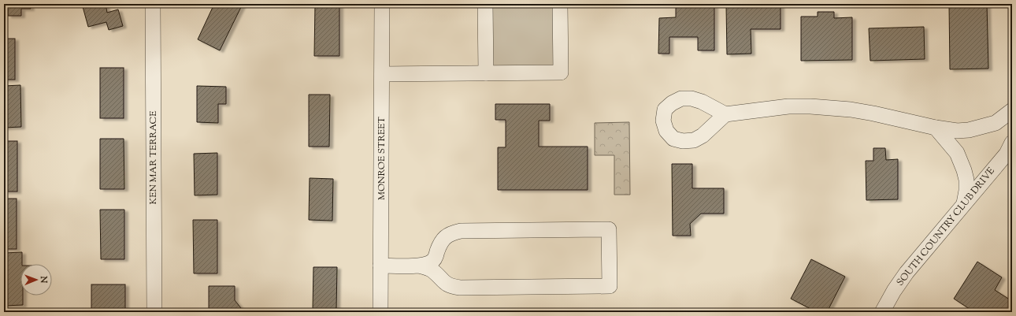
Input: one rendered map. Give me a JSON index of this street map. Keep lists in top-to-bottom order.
{
  "streets": {
    "street": ["KEN MAR TERRACE", "MONROE STREET", "SOUTH COUNTRY CLUB DRIVE"]
  },
  "north": "right"
}
